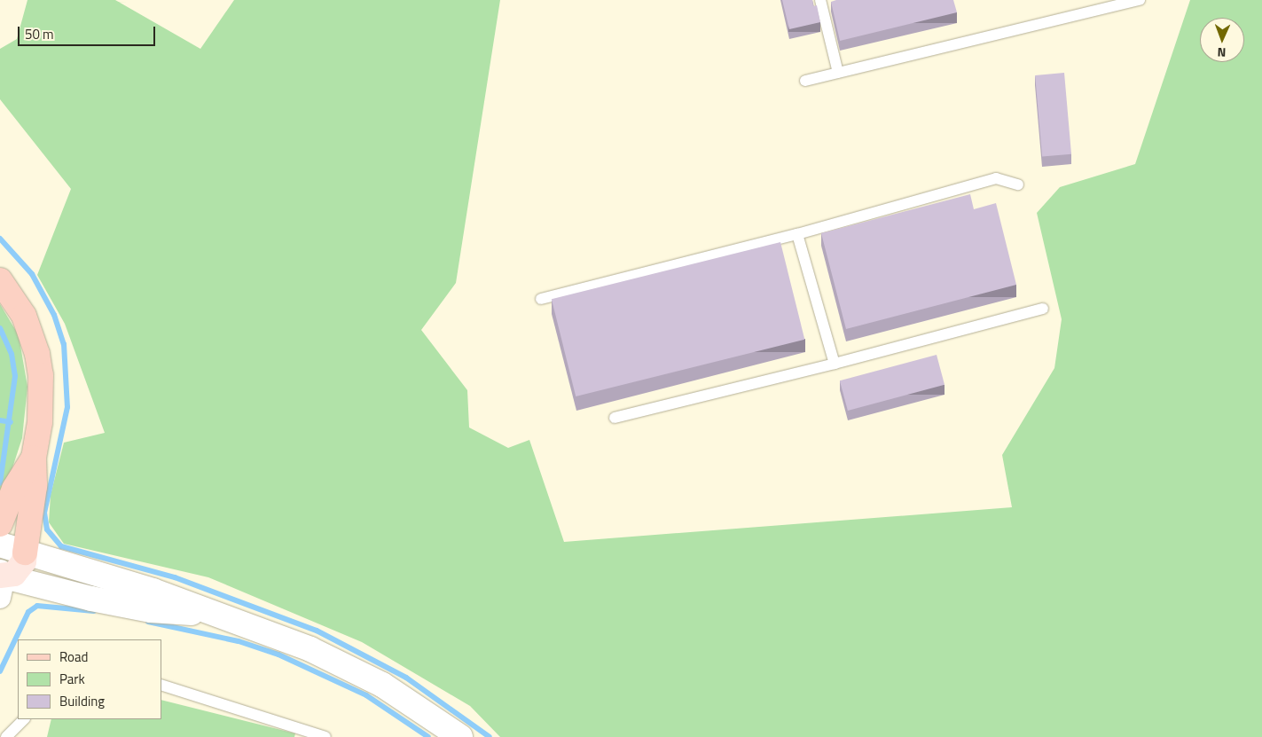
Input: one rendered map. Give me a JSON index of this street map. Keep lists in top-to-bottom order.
{
  "legend": ["Road", "Park", "Building"],
  "scale_bar": "50 m",
  "north": "bottom"
}
